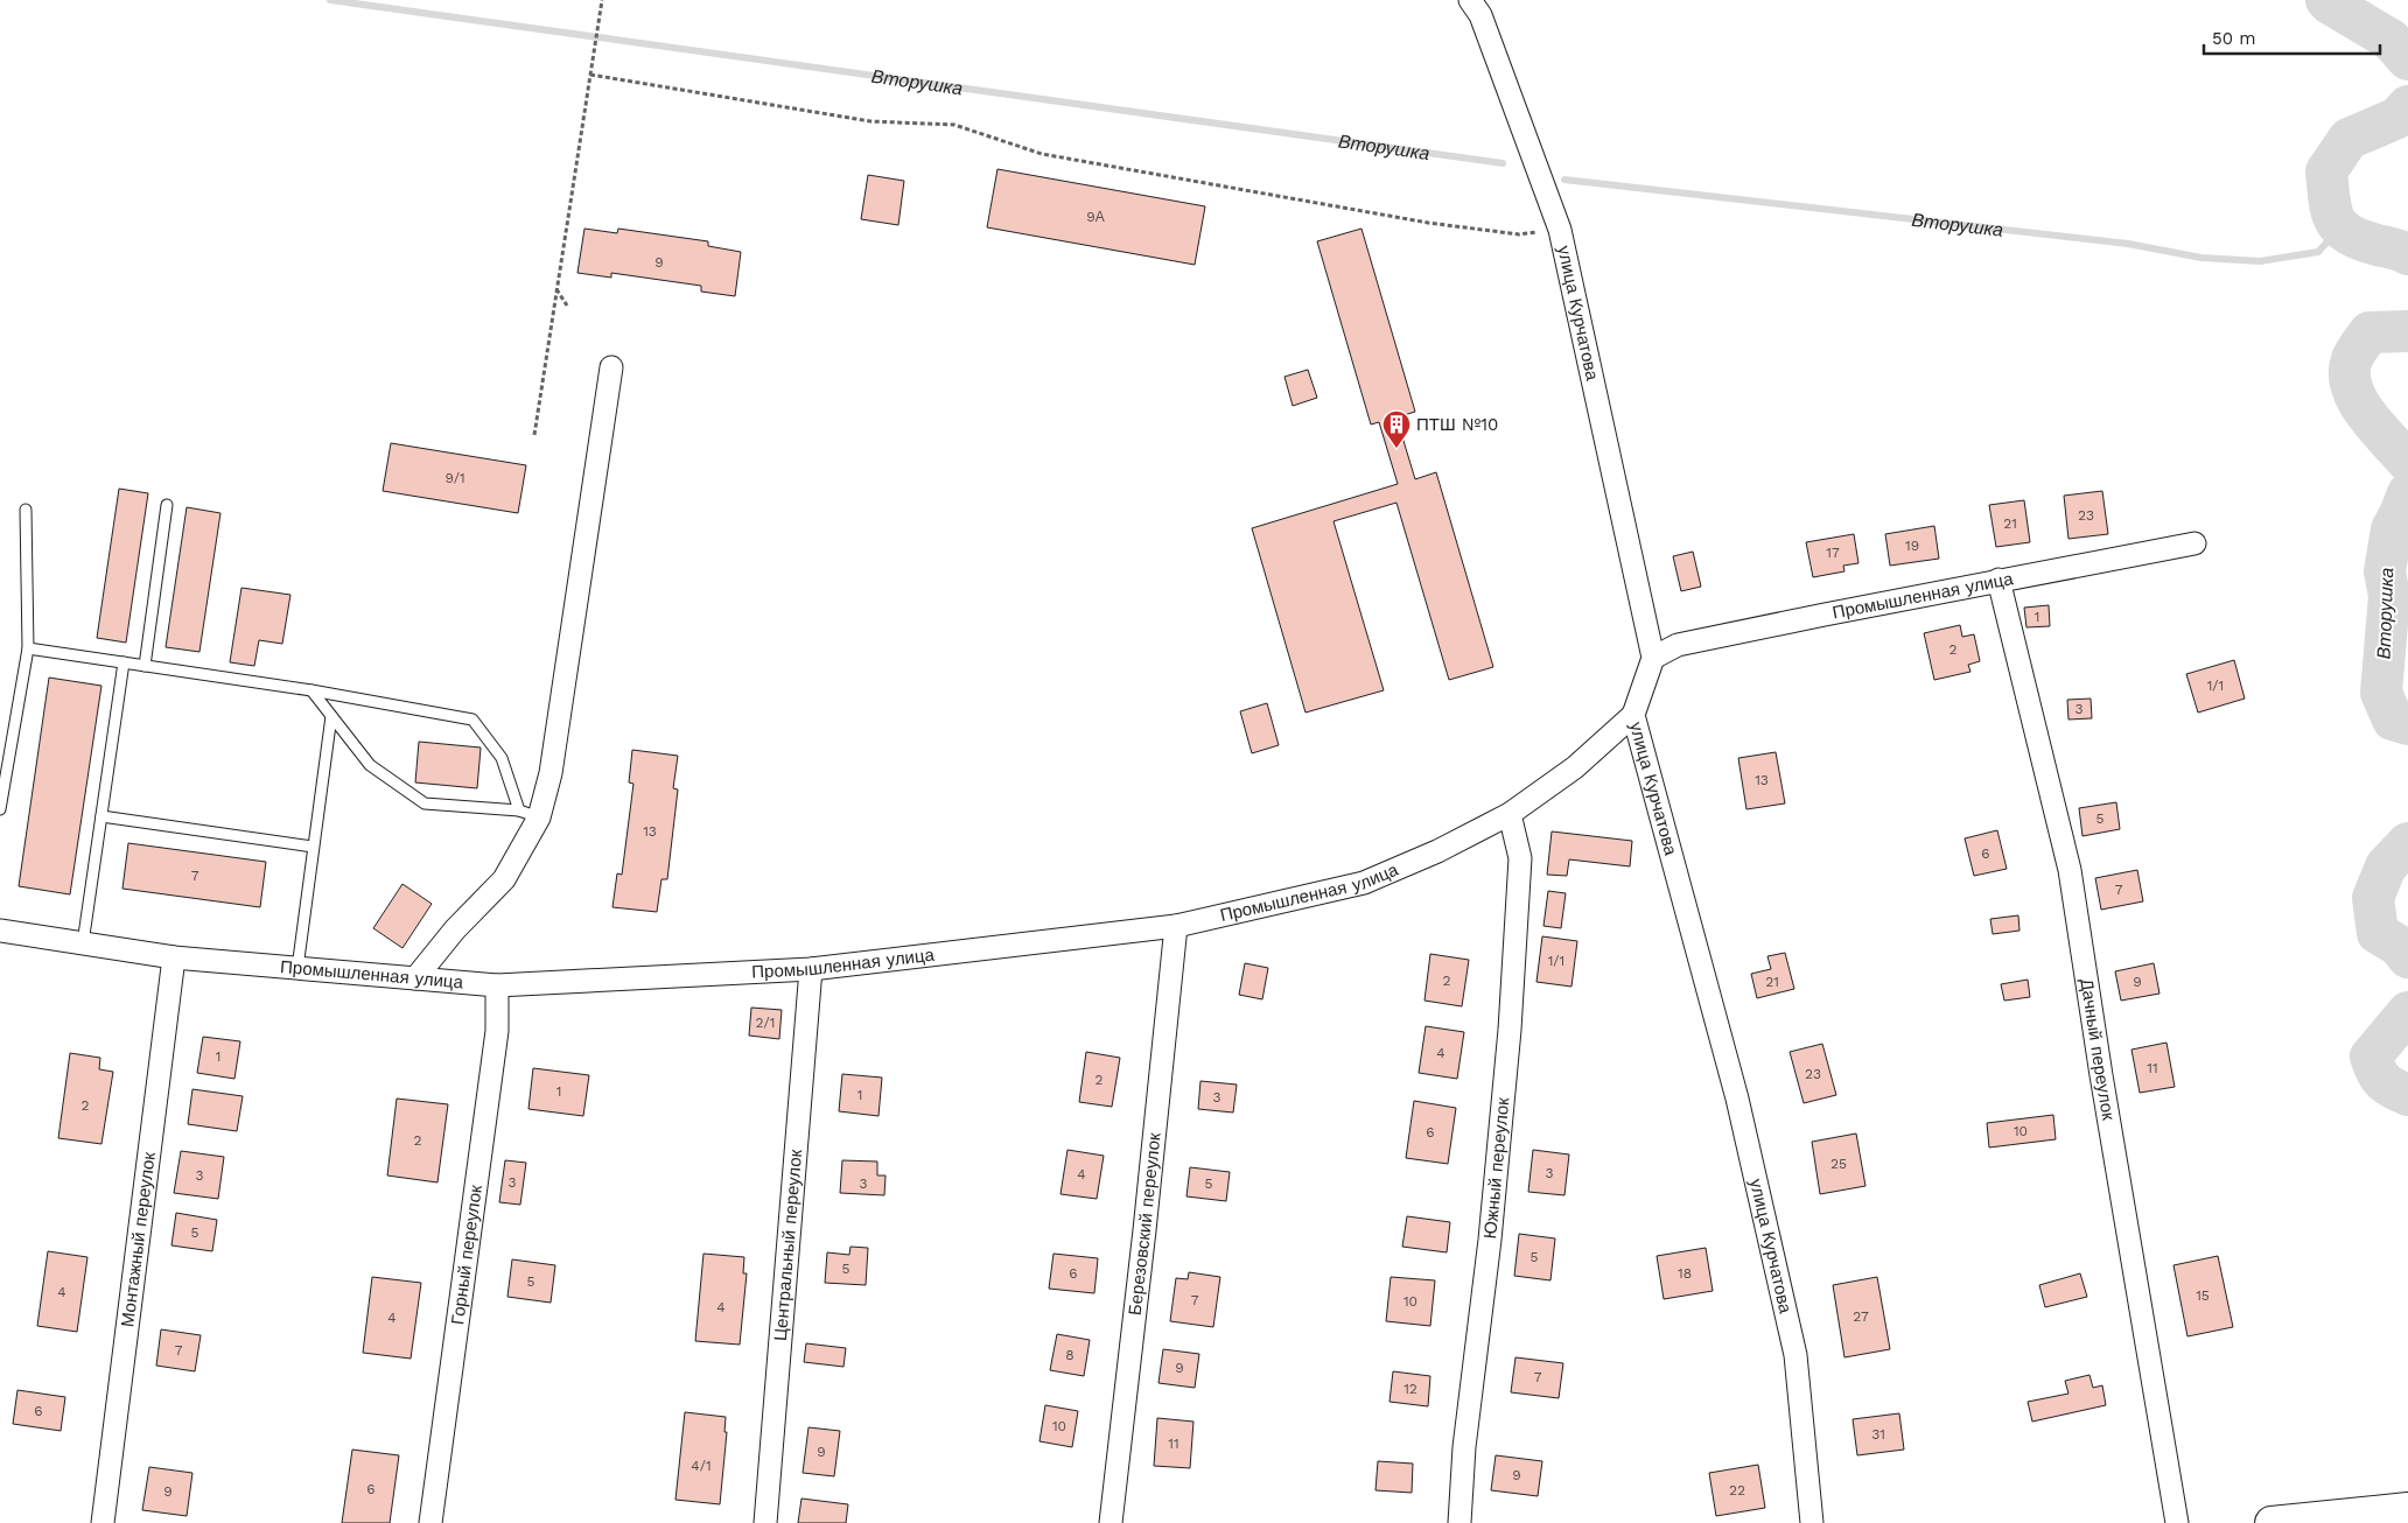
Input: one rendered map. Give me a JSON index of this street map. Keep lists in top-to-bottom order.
{
  "streets": {
    "street": [
      "улица Курчатова",
      "Промышленная улица",
      "Дачный переулок",
      "Южный переулок",
      "Березовский переулок",
      "Монтажный переулок",
      "Центральный переулок",
      "Горный переулок"
    ]
  },
  "crossings": [
    ["улица Курчатова", "Промышленная улица"],
    ["Промышленная улица", "Дачный переулок"],
    ["Промышленная улица", "Южный переулок"],
    ["Промышленная улица", "Березовский переулок"],
    ["Промышленная улица", "Монтажный переулок"],
    ["Промышленная улица", "Центральный переулок"],
    ["Промышленная улица", "Горный переулок"]
  ],
  "water": ["Вторушка"],
  "places": {
    "building": ["ПТШ №10"]
  },
  "house_numbers": [
    "9А",
    "9",
    "9/1",
    "23",
    "21",
    "19",
    "17",
    "1",
    "2",
    "1/1",
    "3",
    "13",
    "5",
    "13",
    "6",
    "7",
    "7",
    "1/1",
    "2",
    "21",
    "9",
    "2/1",
    "4",
    "1",
    "11",
    "23",
    "2",
    "1",
    "1",
    "3",
    "2",
    "10",
    "6",
    "2",
    "25",
    "3",
    "4",
    "3",
    "3",
    "3",
    "5",
    "5",
    "5",
    "5",
    "6",
    "18",
    "5",
    "4",
    "15",
    "7",
    "10",
    "4",
    "27",
    "4",
    "7",
    "8",
    "9",
    "7",
    "12",
    "6",
    "10",
    "31",
    "11",
    "9",
    "4/1",
    "9",
    "6",
    "22",
    "9"
  ],
  "scale_bar": "50 m"
}
